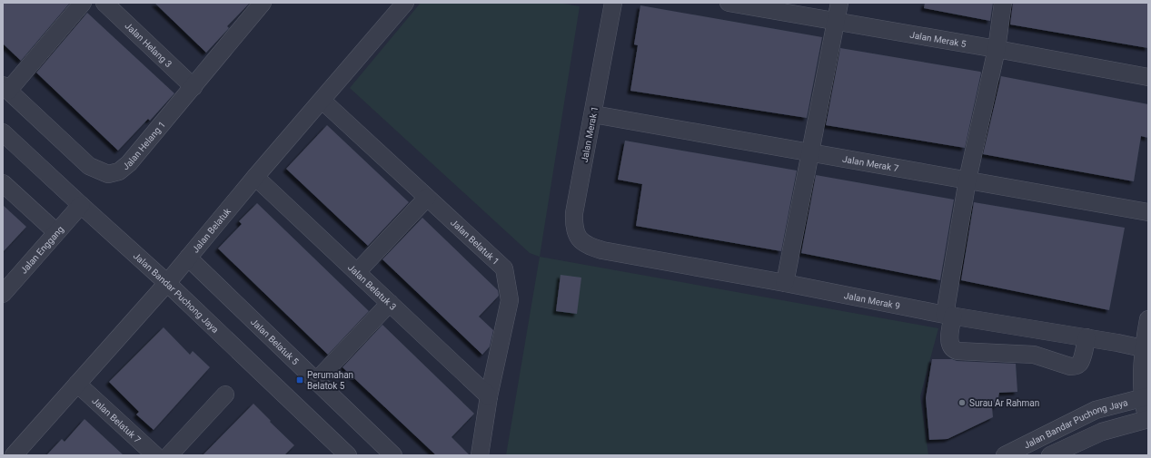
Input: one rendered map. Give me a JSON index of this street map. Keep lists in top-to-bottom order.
{
  "streets": {
    "street": [
      "Jalan Merak 5",
      "Jalan Helang 3",
      "Jalan Merak 1",
      "Jalan Helang 1",
      "Jalan Merak 7",
      "Jalan Belatuk",
      "Jalan Belatuk 1",
      "Jalan Enggang",
      "Jalan Belatuk 3",
      "Jalan Bandar Puchong Jaya",
      "Jalan Merak 9",
      "Jalan Belatuk 5",
      "Jalan Belatuk 7"
    ]
  },
  "crossings": [
    ["Jalan Helang 3", "Jalan Helang 1"],
    ["Jalan Merak 1", "Jalan Merak 7"],
    ["Jalan Merak 1", "Jalan Merak 9"],
    ["Jalan Belatuk", "Jalan Belatuk 1"],
    ["Jalan Belatuk", "Jalan Belatuk 3"],
    ["Jalan Belatuk", "Jalan Bandar Puchong Jaya"],
    ["Jalan Belatuk", "Jalan Belatuk 5"],
    ["Jalan Belatuk", "Jalan Belatuk 7"],
    ["Jalan Belatuk 1", "Jalan Belatuk 3"],
    ["Jalan Enggang", "Jalan Bandar Puchong Jaya"]
  ],
  "places": {
    "transit": ["Perumahan Belatok 5"],
    "other": ["Surau Ar Rahman"]
  }
}
